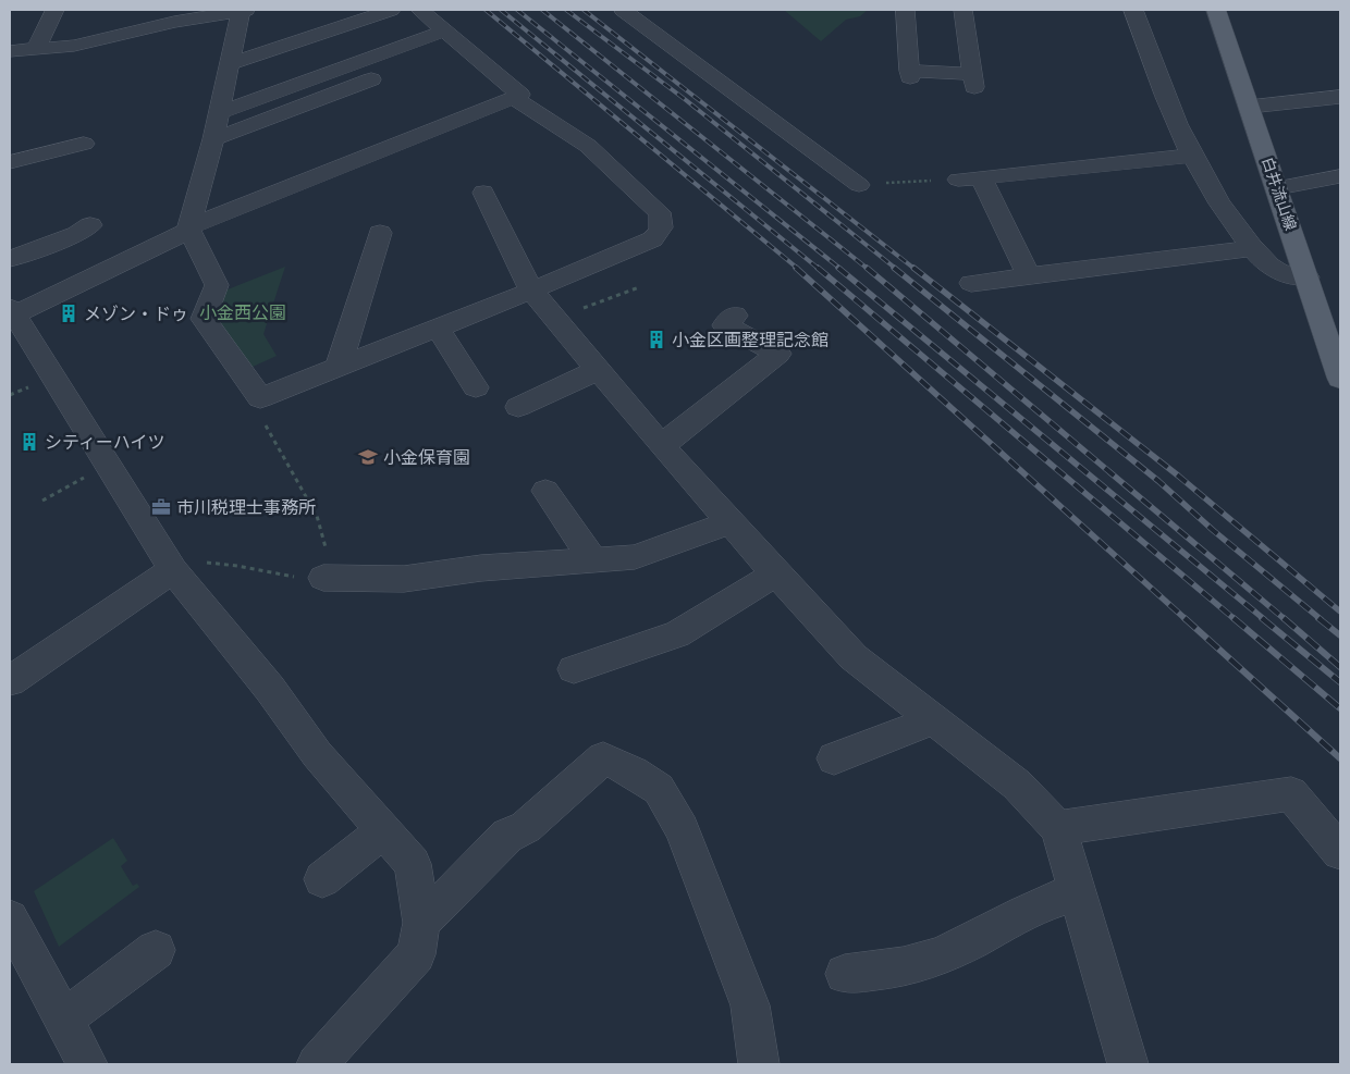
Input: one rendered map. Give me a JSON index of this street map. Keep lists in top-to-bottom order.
{
  "streets": {
    "main road": ["白井流山線"]
  },
  "parks": ["小金西公園"],
  "places": {
    "building": ["メゾン・ドゥ", "小金区画整理記念館", "シティーハイツ"],
    "school or university": ["小金保育園"],
    "office": ["市川税理士事務所"]
  }
}
